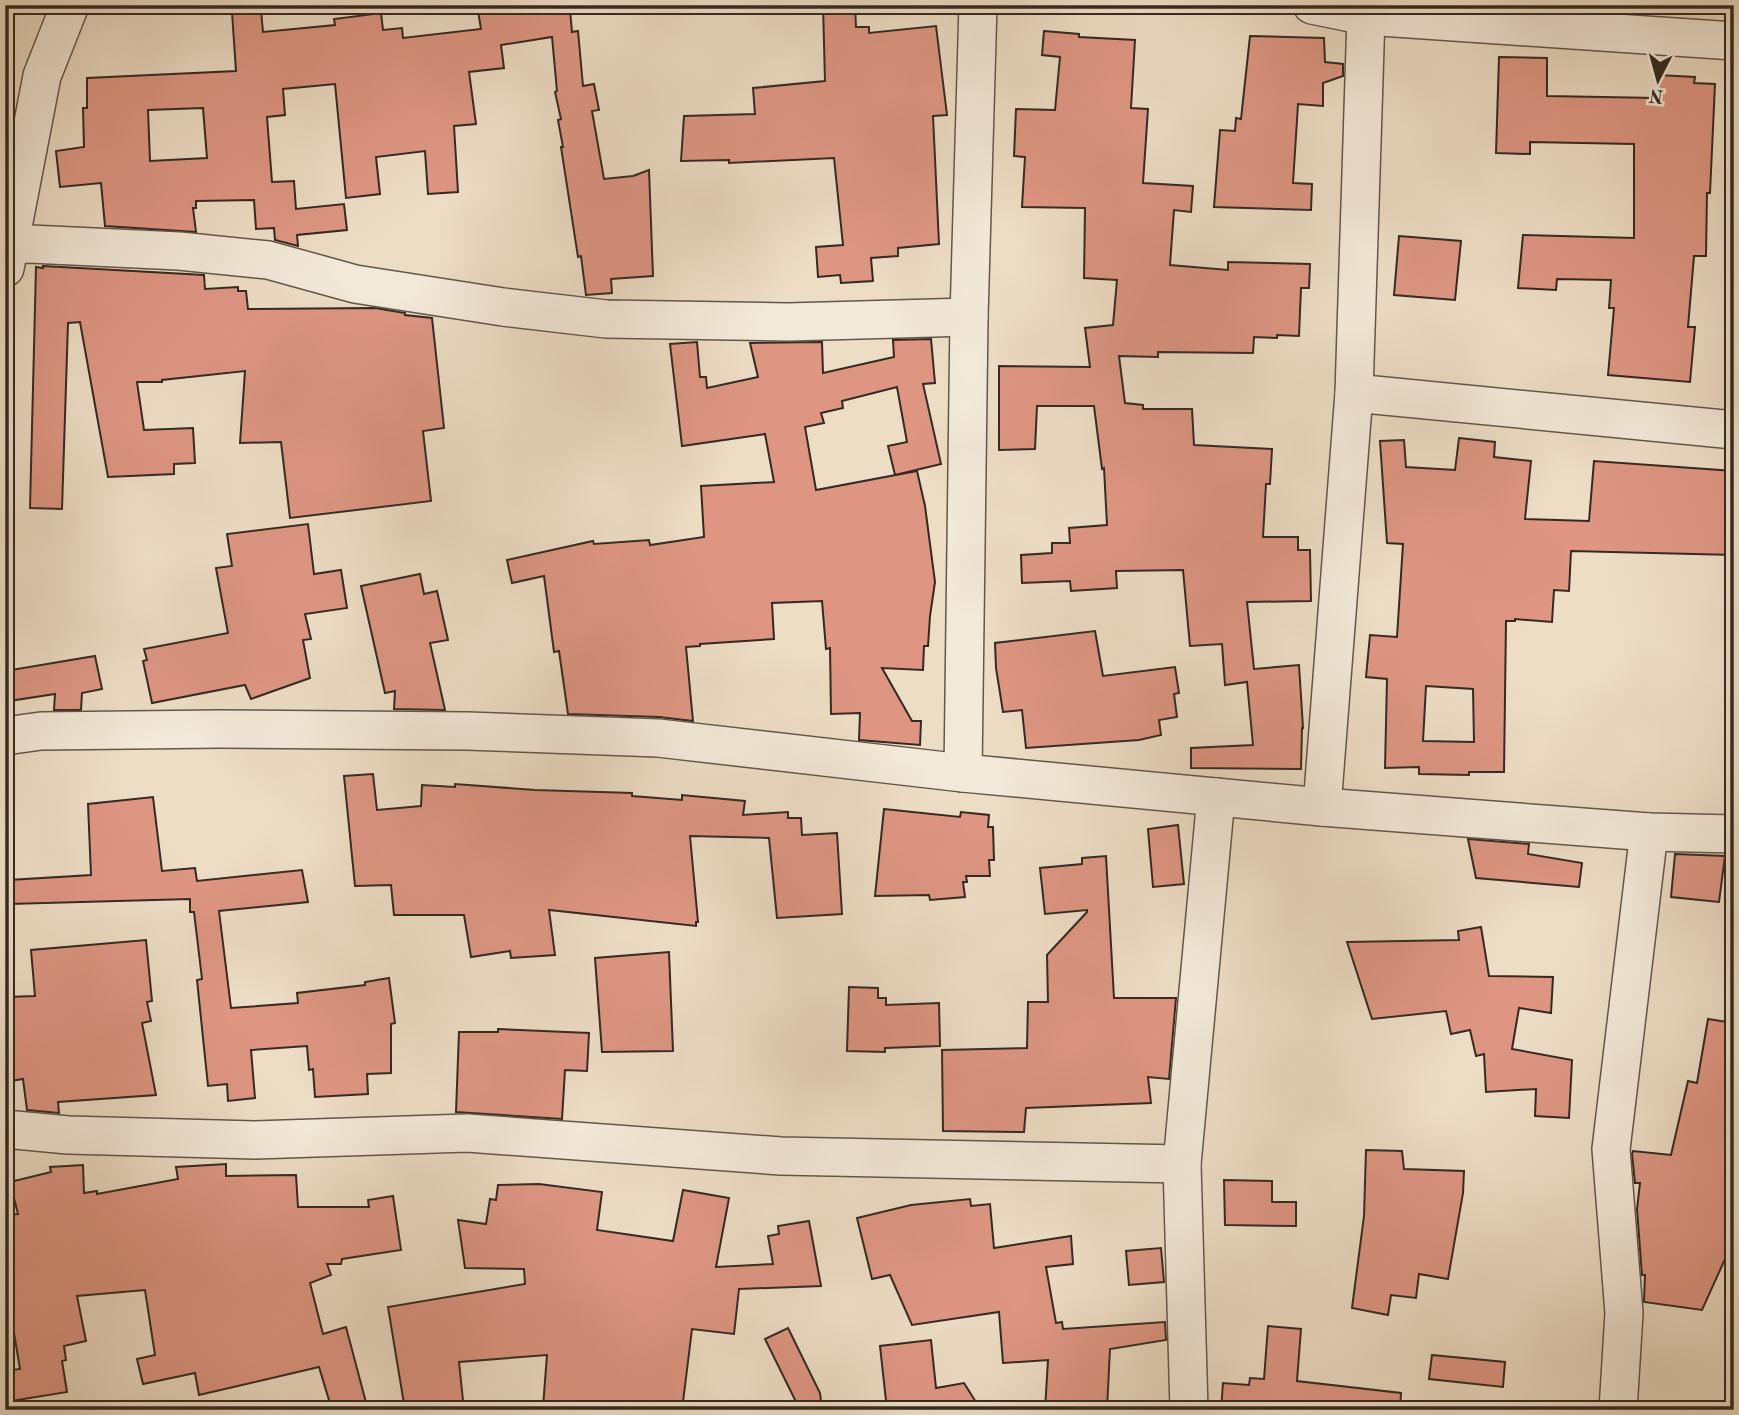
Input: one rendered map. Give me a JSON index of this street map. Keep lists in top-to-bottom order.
{
  "north": "bottom"
}
